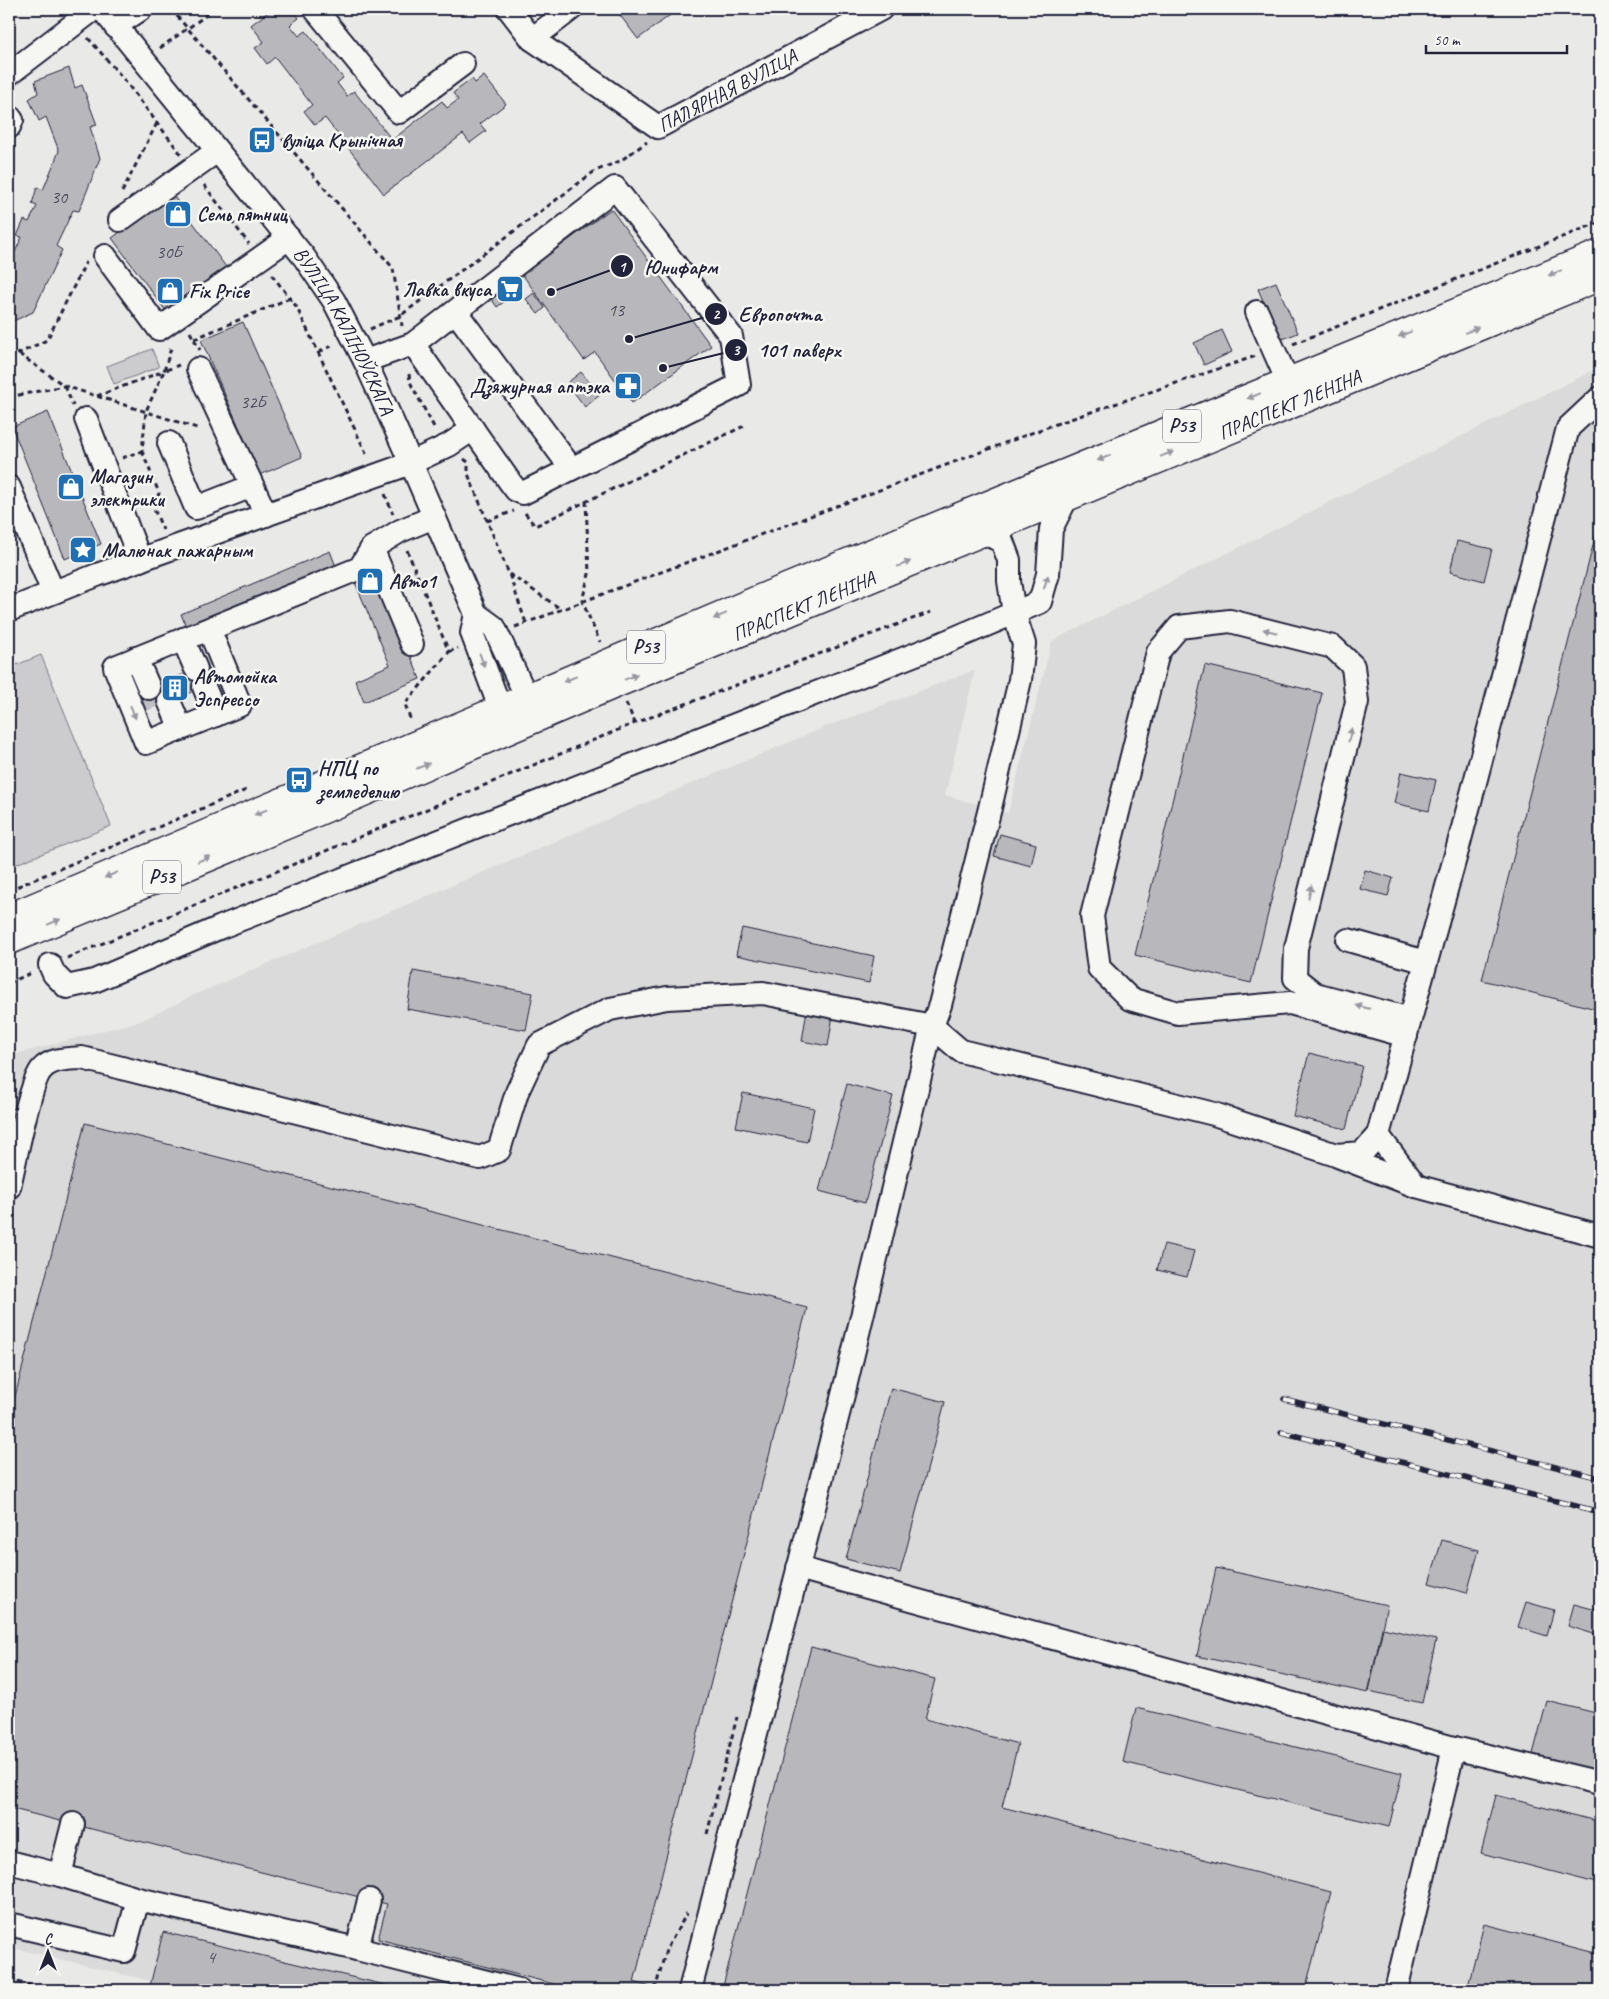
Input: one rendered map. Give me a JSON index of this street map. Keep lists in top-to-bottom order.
{
  "streets": {
    "main road": ["ПРАСПЕКТ ЛЕНІНА", "Р53"],
    "street": ["ПАЛЯРНАЯ ВУЛІЦА", "ВУЛІЦА КАЛІНОЎСКАГА"]
  },
  "crossings": [
    ["ВУЛІЦА КАЛІНОЎСКАГА", "ПРАСПЕКТ ЛЕНІНА"]
  ],
  "places": {
    "bus stop": ["вуліца Крынічная", "НПЦ по земледелию"],
    "shop": [
      "Семь пятниц",
      "Fix Price",
      "Магазин электрики",
      "Авто1"
    ],
    "supermarket": ["Лавка вкуса"],
    "other": ["Юнифарм", "Европочта", "101 паверх"],
    "pharmacy": ["Дзяжурная аптэка"],
    "place": ["Малюнак пажарным"],
    "building": ["Автомойка Эспрессо"]
  },
  "house_numbers": [
    "30",
    "30Б",
    "13",
    "32Б",
    "4"
  ],
  "scale_bar": "50 m",
  "north": "top"
}
